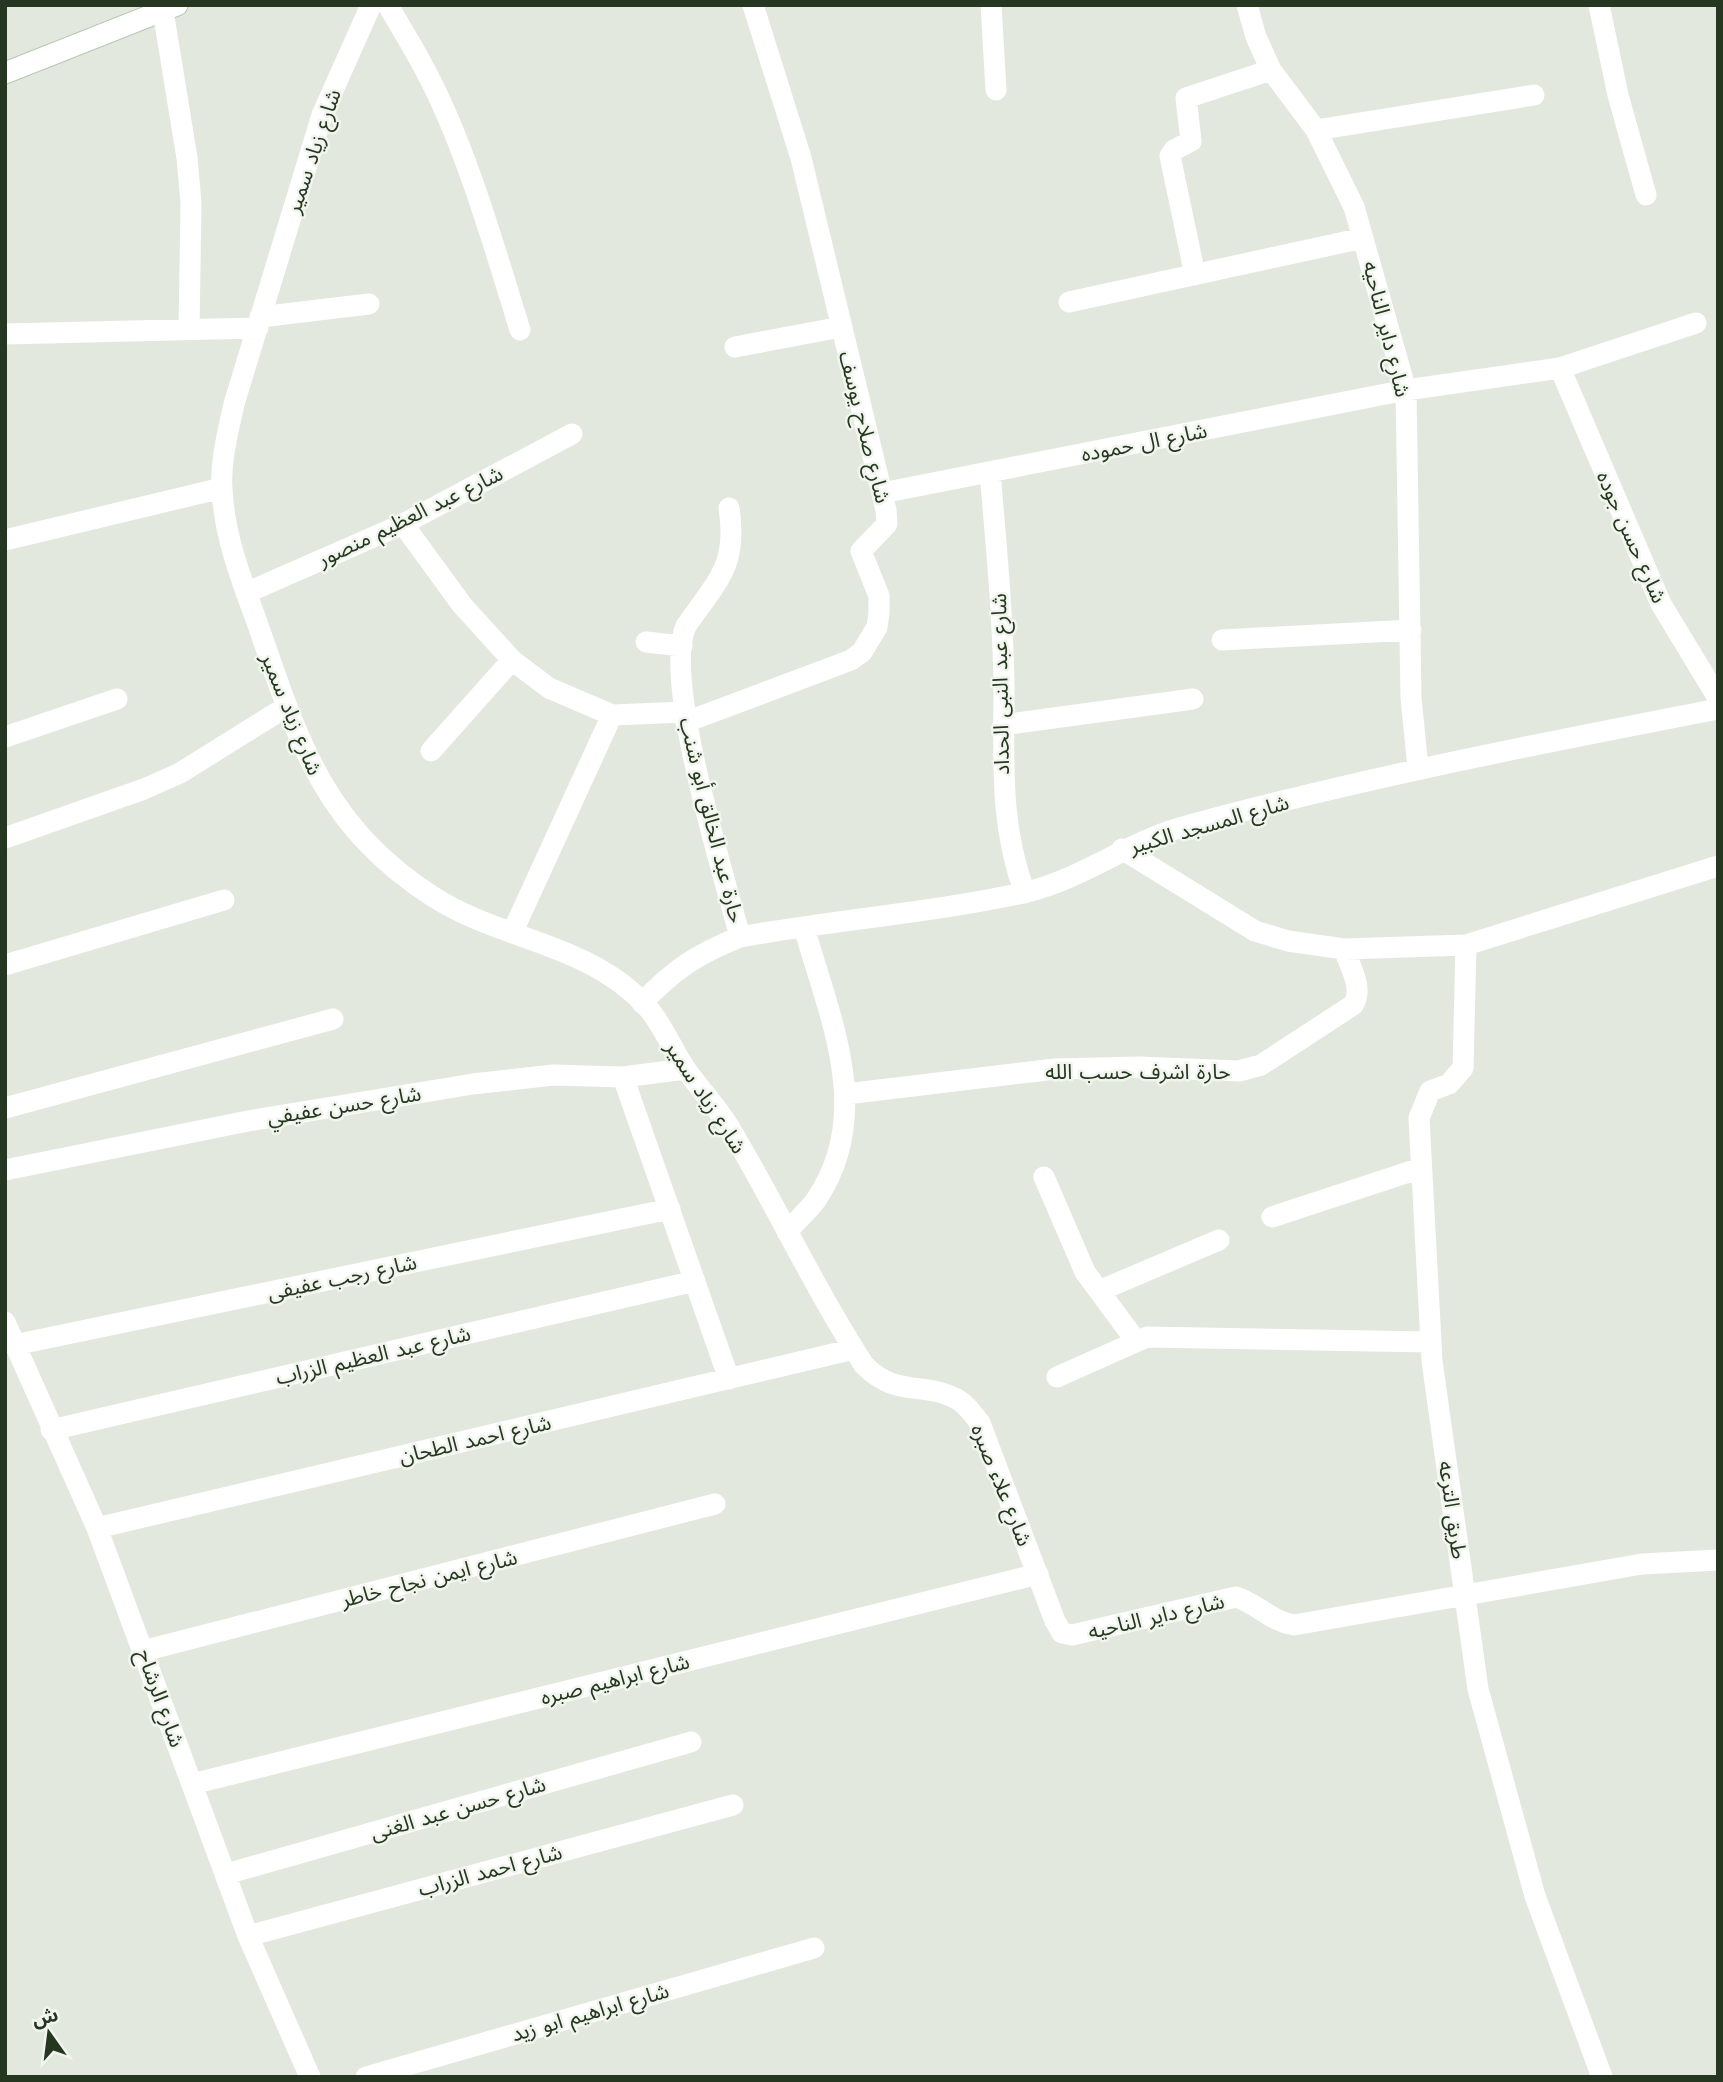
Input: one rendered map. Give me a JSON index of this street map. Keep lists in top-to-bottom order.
{
  "streets": {
    "street": [
      "شارع زياد سمير",
      "شارع داير الناحيه",
      "شارع صلاح يوسف",
      "شارع ال حموده",
      "شارع عبد العظيم منصور",
      "شارع حسن جوده",
      "شارع عبد النبى الحداد",
      "حارة عبد الخالق أبو شنب",
      "شارع المسجد الكبير",
      "حارة اشرف حسب الله",
      "شارع حسن عفيفي",
      "شارع رجب عفيفى",
      "شارع عبد العظيم الزراب",
      "شارع احمد الطحان",
      "شارع علاء صبره",
      "طريق الترعه",
      "شارع ايمن نجاح خاطر",
      "شارع ابراهيم صبره",
      "شارع الرشاح",
      "شارع حسن عبد الغنى",
      "شارع احمد الزراب",
      "شارع ابراهيم ابو زيد"
    ]
  },
  "crossings": [
    ["شارع زياد سمير", "شارع عبد العظيم منصور"],
    ["شارع زياد سمير", "شارع المسجد الكبير"],
    ["شارع زياد سمير", "شارع حسن عفيفي"],
    ["شارع زياد سمير", "شارع علاء صبره"],
    ["شارع داير الناحيه", "شارع ال حموده"],
    ["شارع داير الناحيه", "شارع المسجد الكبير"],
    ["شارع داير الناحيه", "شارع علاء صبره"],
    ["شارع داير الناحيه", "طريق الترعه"],
    ["شارع صلاح يوسف", "شارع ال حموده"],
    ["شارع صلاح يوسف", "حارة عبد الخالق أبو شنب"],
    ["شارع ال حموده", "شارع حسن جوده"],
    ["شارع ال حموده", "شارع عبد النبى الحداد"],
    ["شارع عبد النبى الحداد", "شارع المسجد الكبير"],
    ["حارة عبد الخالق أبو شنب", "شارع المسجد الكبير"],
    ["شارع رجب عفيفى", "شارع الرشاح"],
    ["شارع عبد العظيم الزراب", "شارع الرشاح"],
    ["شارع احمد الطحان", "شارع علاء صبره"],
    ["شارع احمد الطحان", "شارع الرشاح"],
    ["شارع علاء صبره", "شارع ابراهيم صبره"],
    ["شارع ايمن نجاح خاطر", "شارع الرشاح"],
    ["شارع ابراهيم صبره", "شارع الرشاح"],
    ["شارع الرشاح", "شارع حسن عبد الغنى"],
    ["شارع الرشاح", "شارع احمد الزراب"]
  ],
  "north": "top"
}
